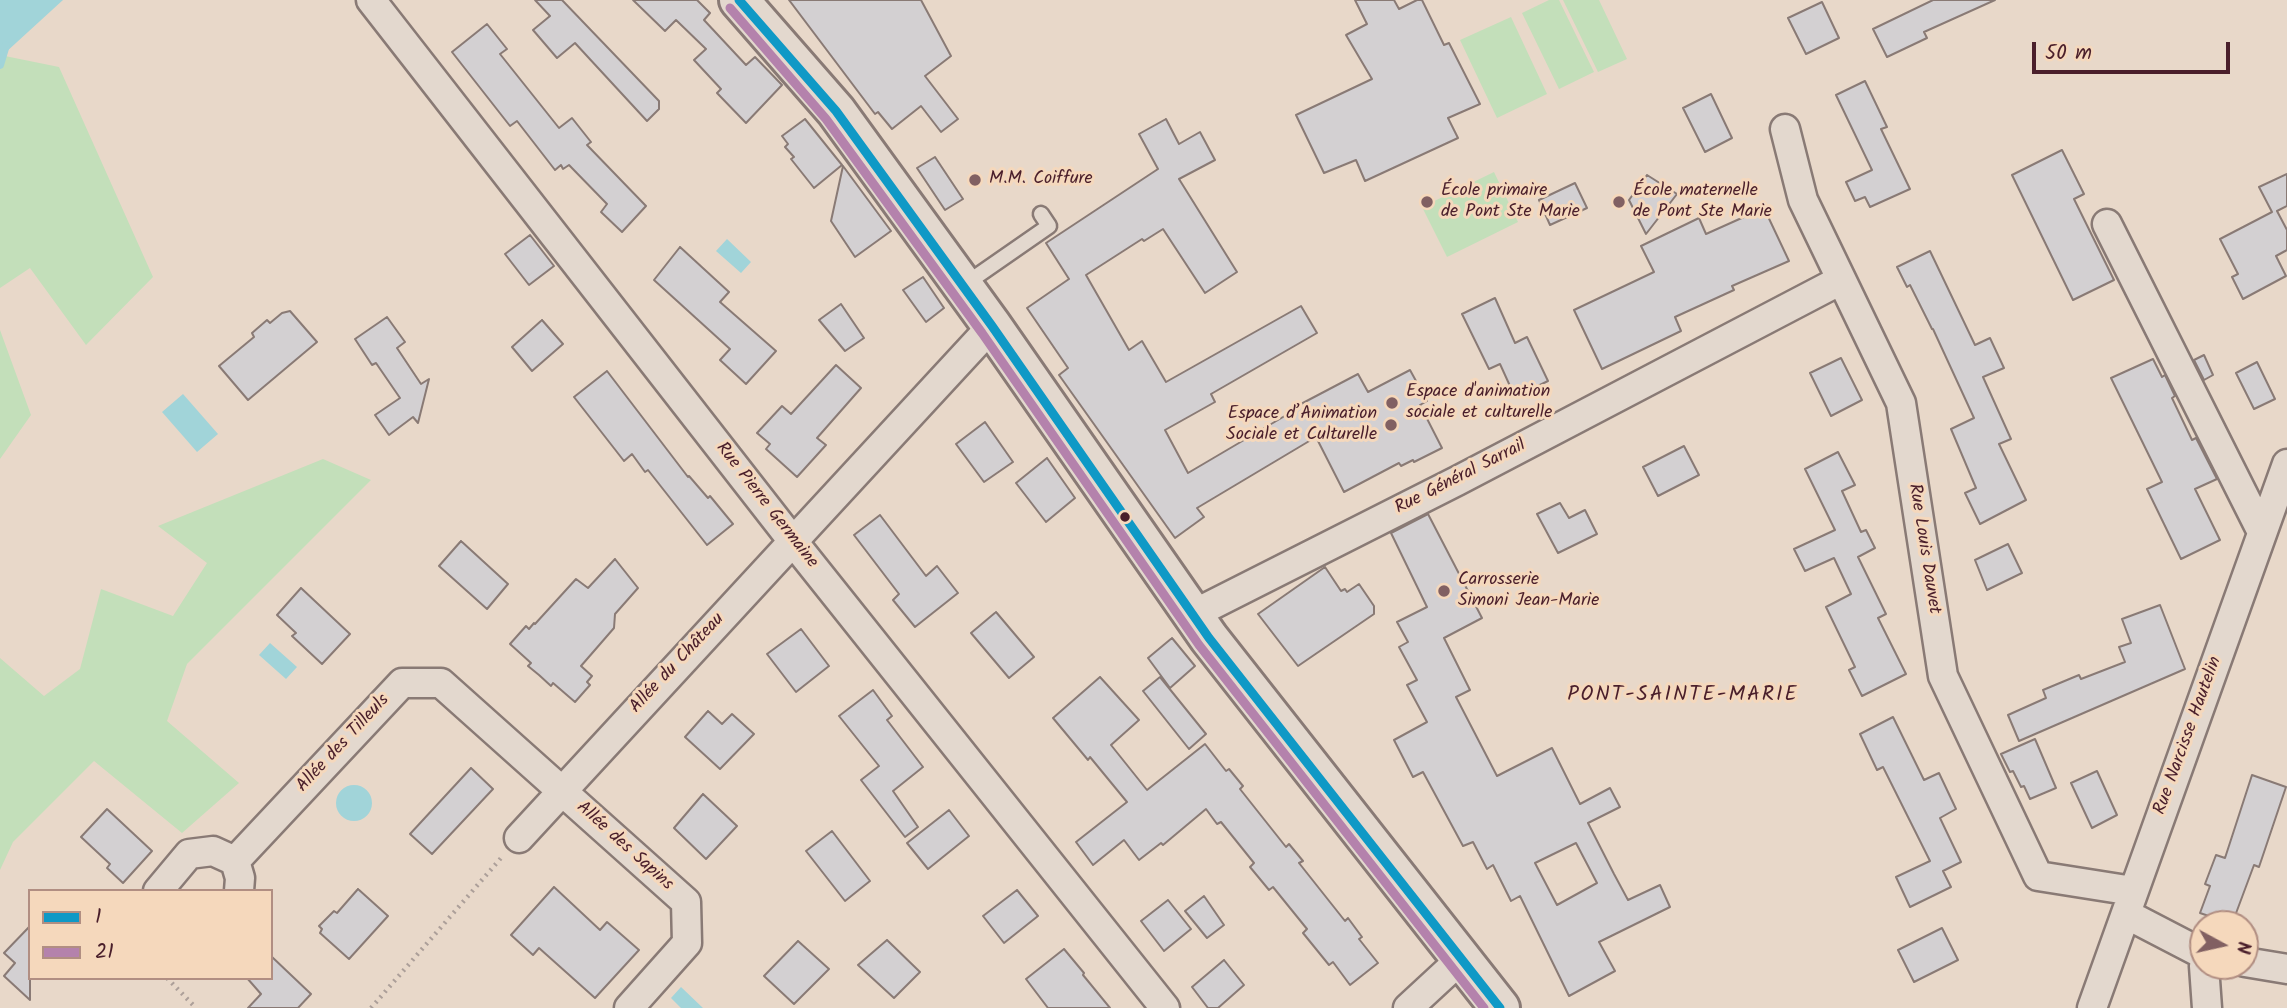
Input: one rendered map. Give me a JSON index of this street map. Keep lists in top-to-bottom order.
{
  "streets": {
    "street": [
      "Rue Général Sarrail",
      "Rue Pierre Germaine",
      "Rue Louis Dauvet",
      "Allée du Château",
      "Rue Narcisse Hautelin",
      "Allée des Tilleuls",
      "Allée des Sapins"
    ]
  },
  "crossings": [
    ["Rue Général Sarrail", "Rue Louis Dauvet"],
    ["Rue Pierre Germaine", "Allée du Château"],
    ["Rue Louis Dauvet", "Rue Narcisse Hautelin"],
    ["Allée du Château", "Allée des Tilleuls"],
    ["Allée du Château", "Allée des Sapins"],
    ["Allée des Tilleuls", "Allée des Sapins"]
  ],
  "districts": ["PONT-SAINTE-MARIE"],
  "places": [
    "M.M. Coiffure",
    "École primaire de Pont Ste Marie",
    "École maternelle de Pont Ste Marie",
    "Espace d'animation sociale et culturelle",
    "Espace d’Animation Sociale et Culturelle",
    "Carrosserie Simoni Jean-Marie"
  ],
  "lines": ["transit line 1", "transit line 21"],
  "legend": ["1", "21"],
  "scale_bar": "50 m",
  "north": "right"
}
